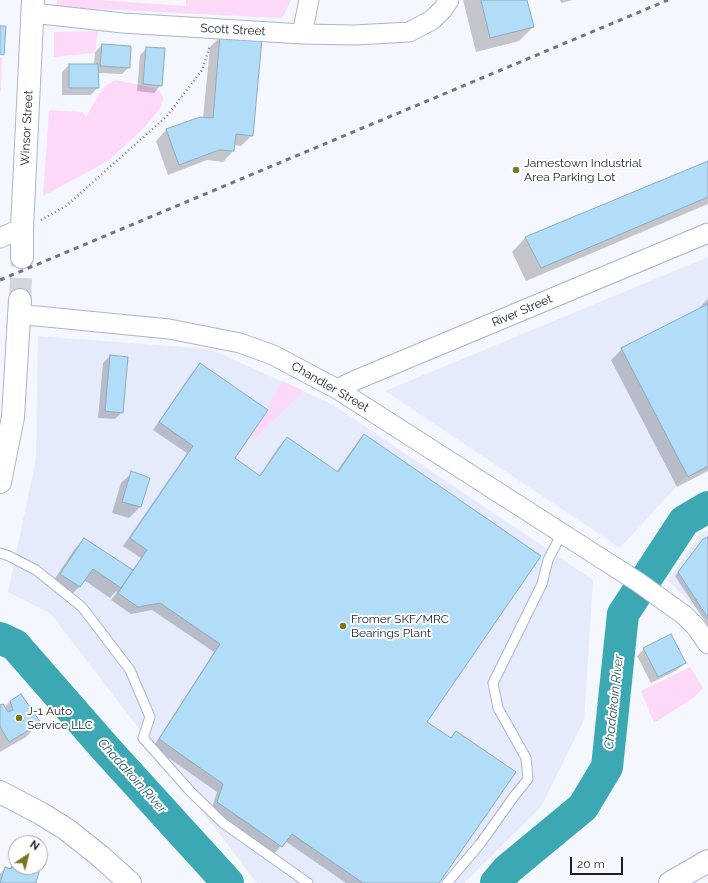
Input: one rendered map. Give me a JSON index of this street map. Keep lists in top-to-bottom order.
{
  "streets": {
    "street": [
      "Scott Street",
      "Winsor Street",
      "River Street",
      "Chandler Street"
    ]
  },
  "crossings": [
    ["Scott Street", "Winsor Street"],
    ["River Street", "Chandler Street"]
  ],
  "water": ["Chadakoin River"],
  "places": ["Jamestown Industrial Area Parking Lot", "Fromer SKF/MRC Bearings Plant", "J-1 Auto Service LLC"],
  "scale_bar": "20 m",
  "north": "top right"
}
